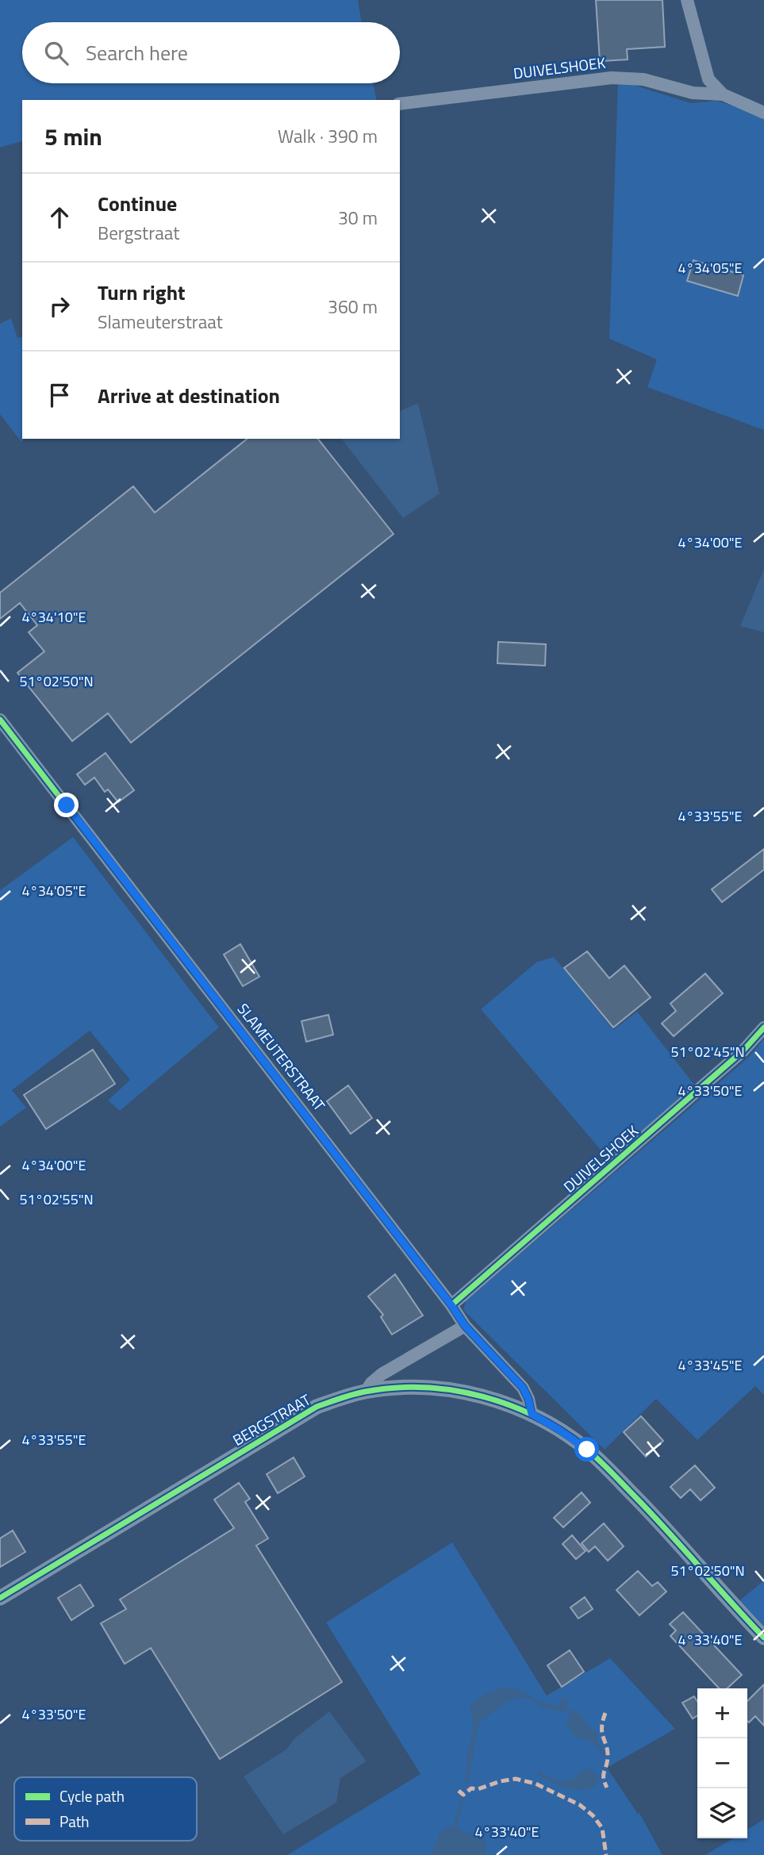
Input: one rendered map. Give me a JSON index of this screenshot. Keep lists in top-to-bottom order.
{
  "streets": {
    "street": ["DUIVELSHOEK", "SLAMEUTERSTRAAT", "BERGSTRAAT"]
  },
  "crossings": [
    ["DUIVELSHOEK", "SLAMEUTERSTRAAT"],
    ["SLAMEUTERSTRAAT", "BERGSTRAAT"]
  ],
  "legend": ["Cycle path", "Path"],
  "page": {
    "search": "Search here",
    "heading": ["5 min", "Walk · 390 m"],
    "list": [
      ["Continue", "Bergstraat", "30 m"],
      ["Turn right", "Slameuterstraat", "360 m"],
      "Arrive at destination"
    ],
    "map_buttons": ["+", "−"]
  },
  "coordinates": [
    "4°34'05\"E",
    "4°34'00\"E",
    "4°34'10\"E",
    "51°02'50\"N",
    "4°33'55\"E",
    "51°02'45\"N",
    "4°33'50\"E",
    "51°02'55\"N",
    "4°33'45\"E",
    "4°33'40\"E"
  ]
}
